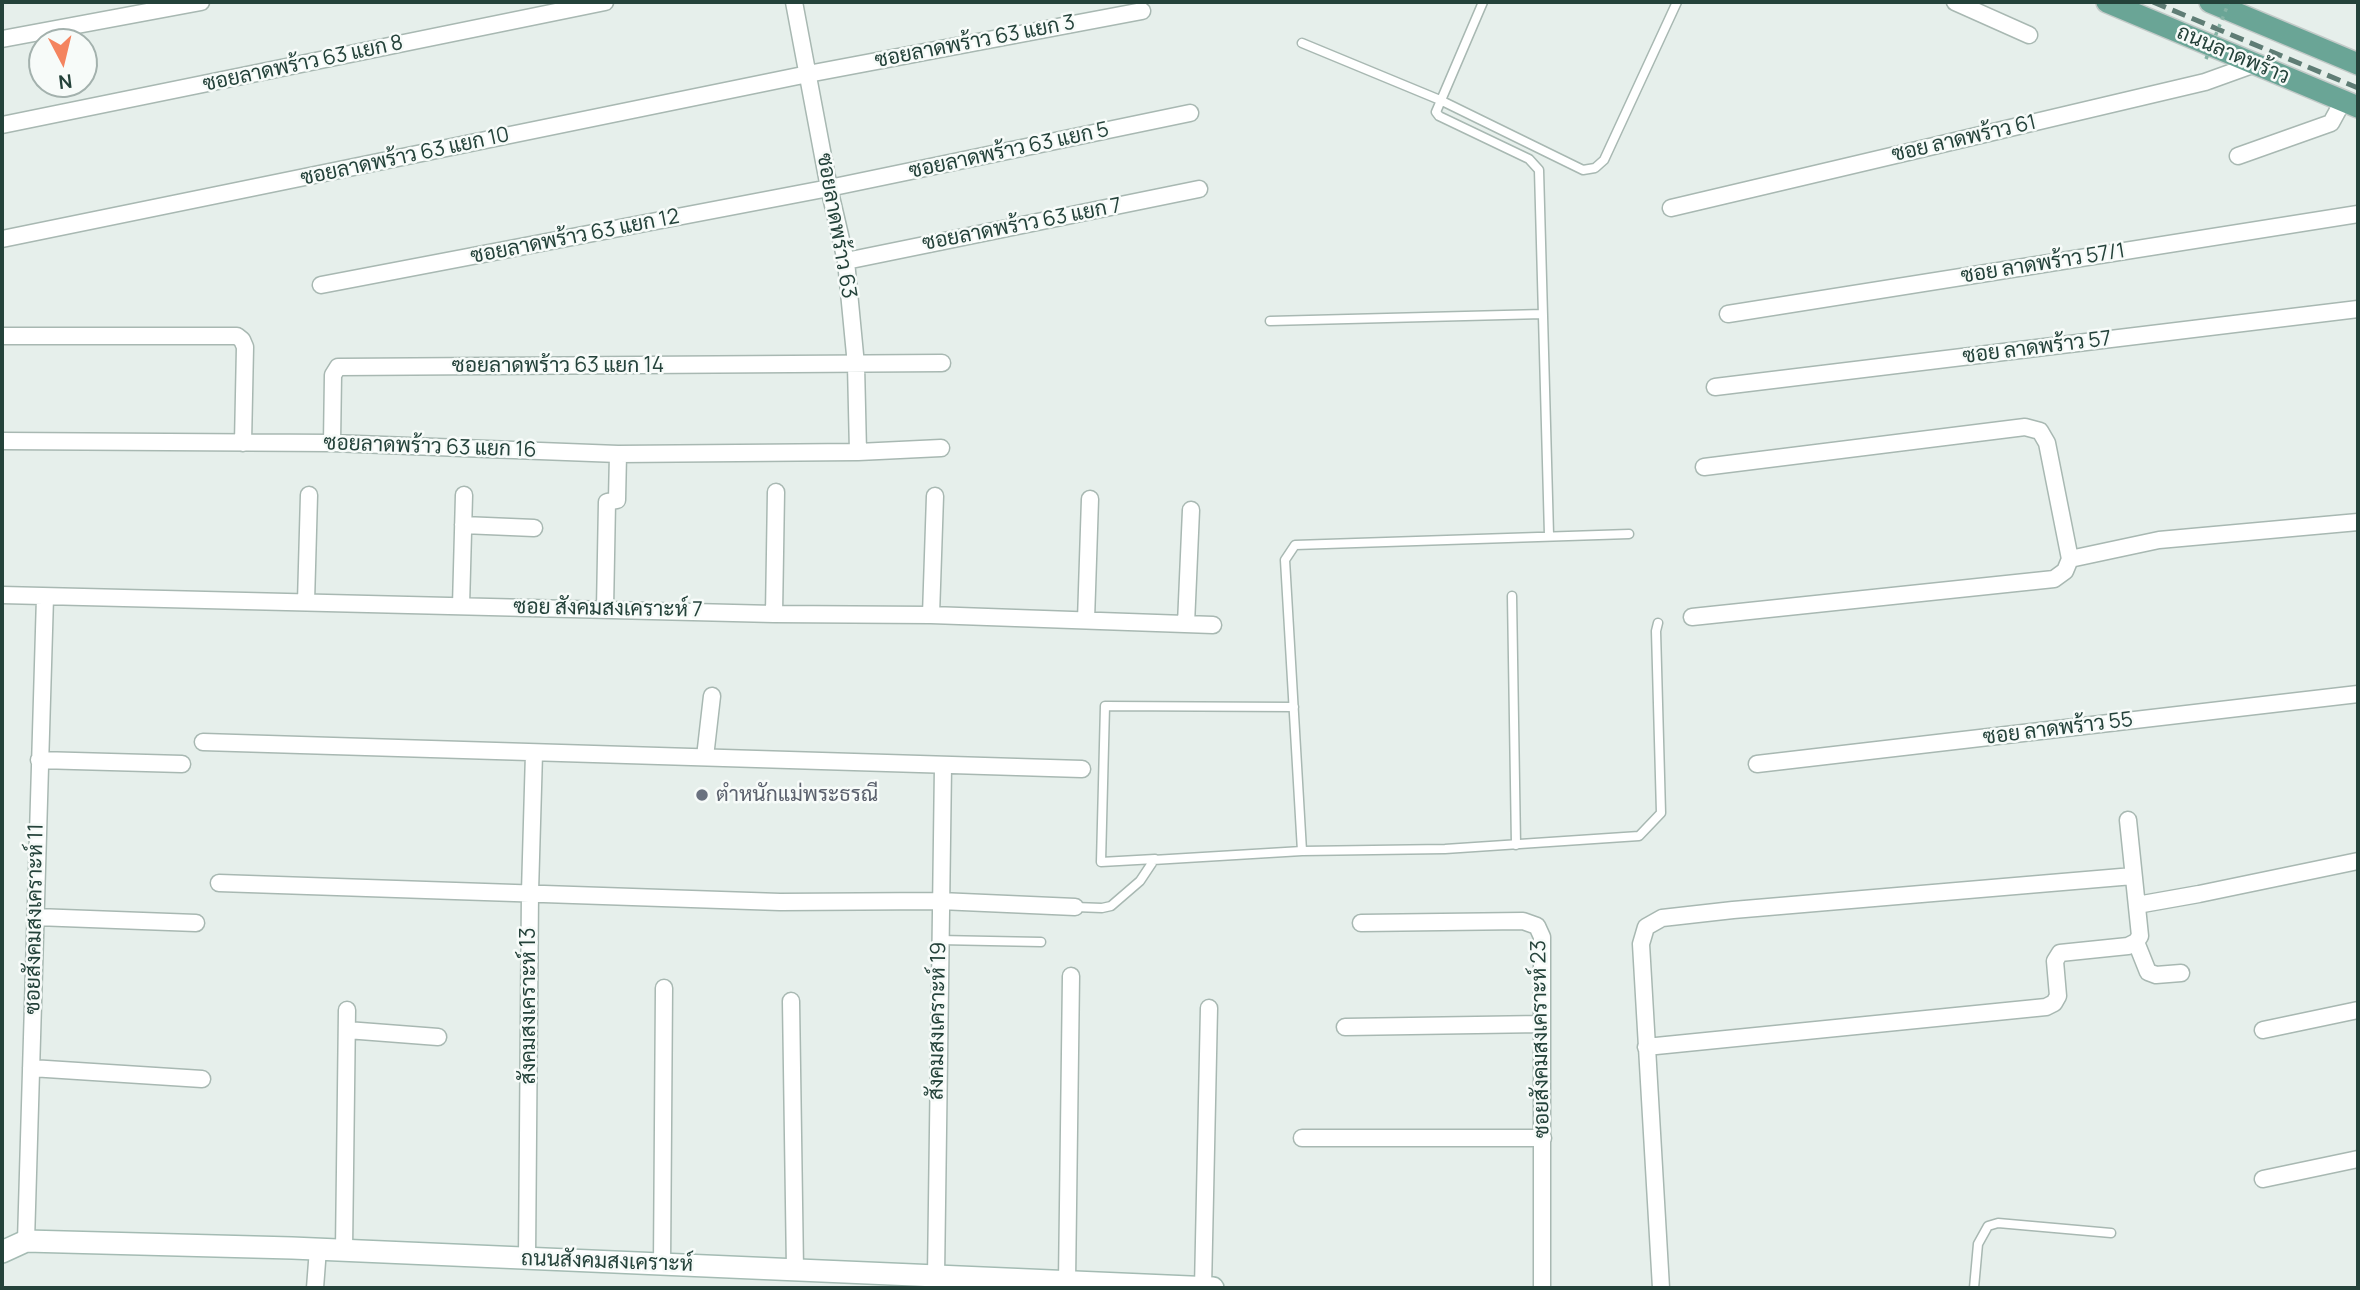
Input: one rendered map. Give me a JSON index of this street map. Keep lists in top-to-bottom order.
{
  "streets": {
    "main road": ["ถนนลาดพร้าว", "ถนนสังคมสงเคราะห์"],
    "street": [
      "ซอยลาดพร้าว 63 แยก 3",
      "ซอยลาดพร้าว 63 แยก 8",
      "ซอย ลาดพร้าว 61",
      "ซอยลาดพร้าว 63 แยก 5",
      "ซอยลาดพร้าว 63 แยก 10",
      "ซอยลาดพร้าว 63 แยก 7",
      "ซอยลาดพร้าว 63",
      "ซอยลาดพร้าว 63 แยก 12",
      "ซอย ลาดพร้าว 57/1",
      "ซอย ลาดพร้าว 57",
      "ซอยลาดพร้าว 63 แยก 14",
      "ซอยลาดพร้าว 63 แยก 16",
      "ซอย สังคมสงเคราะห์ 7",
      "ซอย ลาดพร้าว 55",
      "ซอยสังคมสงเคราะห์ 11",
      "สังคมสงเคราะห์ 13",
      "สังคมสงเคราะห์ 19",
      "ซอยสังคมสงเคราะห์ 23"
    ]
  },
  "crossings": [
    ["ซอยลาดพร้าว 63 แยก 3", "ซอยลาดพร้าว 63 แยก 10"],
    ["ซอยลาดพร้าว 63 แยก 3", "ซอยลาดพร้าว 63"],
    ["ถนนลาดพร้าว", "ซอย ลาดพร้าว 61"],
    ["ซอยลาดพร้าว 63 แยก 5", "ซอยลาดพร้าว 63"],
    ["ซอยลาดพร้าว 63 แยก 5", "ซอยลาดพร้าว 63 แยก 12"],
    ["ซอยลาดพร้าว 63 แยก 10", "ซอยลาดพร้าว 63"],
    ["ซอยลาดพร้าว 63 แยก 7", "ซอยลาดพร้าว 63"],
    ["ซอยลาดพร้าว 63", "ซอยลาดพร้าว 63 แยก 12"],
    ["ซอยลาดพร้าว 63", "ซอยลาดพร้าว 63 แยก 14"],
    ["ซอยลาดพร้าว 63", "ซอยลาดพร้าว 63 แยก 16"],
    ["ซอยลาดพร้าว 63 แยก 14", "ซอยลาดพร้าว 63 แยก 16"],
    ["ซอย สังคมสงเคราะห์ 7", "ซอยสังคมสงเคราะห์ 11"],
    ["ซอยสังคมสงเคราะห์ 11", "ถนนสังคมสงเคราะห์"],
    ["สังคมสงเคราะห์ 13", "ถนนสังคมสงเคราะห์"],
    ["สังคมสงเคราะห์ 19", "ถนนสังคมสงเคราะห์"]
  ],
  "places": ["ตำหนักแม่พระธรณี"],
  "north": "bottom"
}
